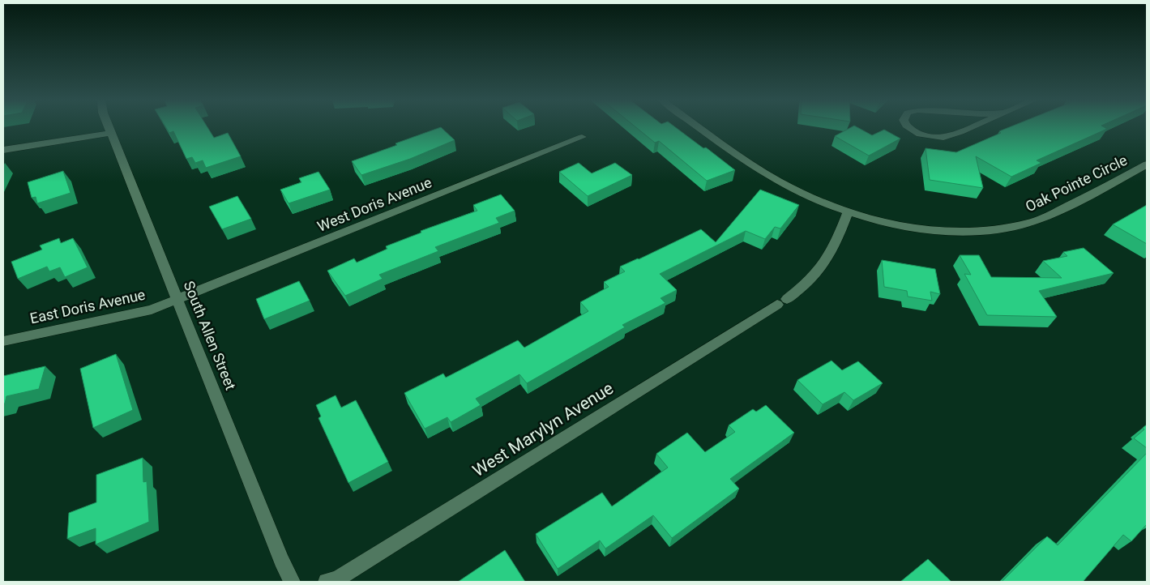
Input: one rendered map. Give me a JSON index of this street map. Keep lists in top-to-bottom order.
{
  "streets": {
    "street": [
      "Oak Pointe Circle",
      "West Doris Avenue",
      "East Doris Avenue",
      "South Allen Street",
      "West Marylyn Avenue"
    ]
  },
  "crossings": [
    ["Oak Pointe Circle", "West Marylyn Avenue"],
    ["West Doris Avenue", "East Doris Avenue"],
    ["West Doris Avenue", "South Allen Street"],
    ["East Doris Avenue", "South Allen Street"]
  ]
}
